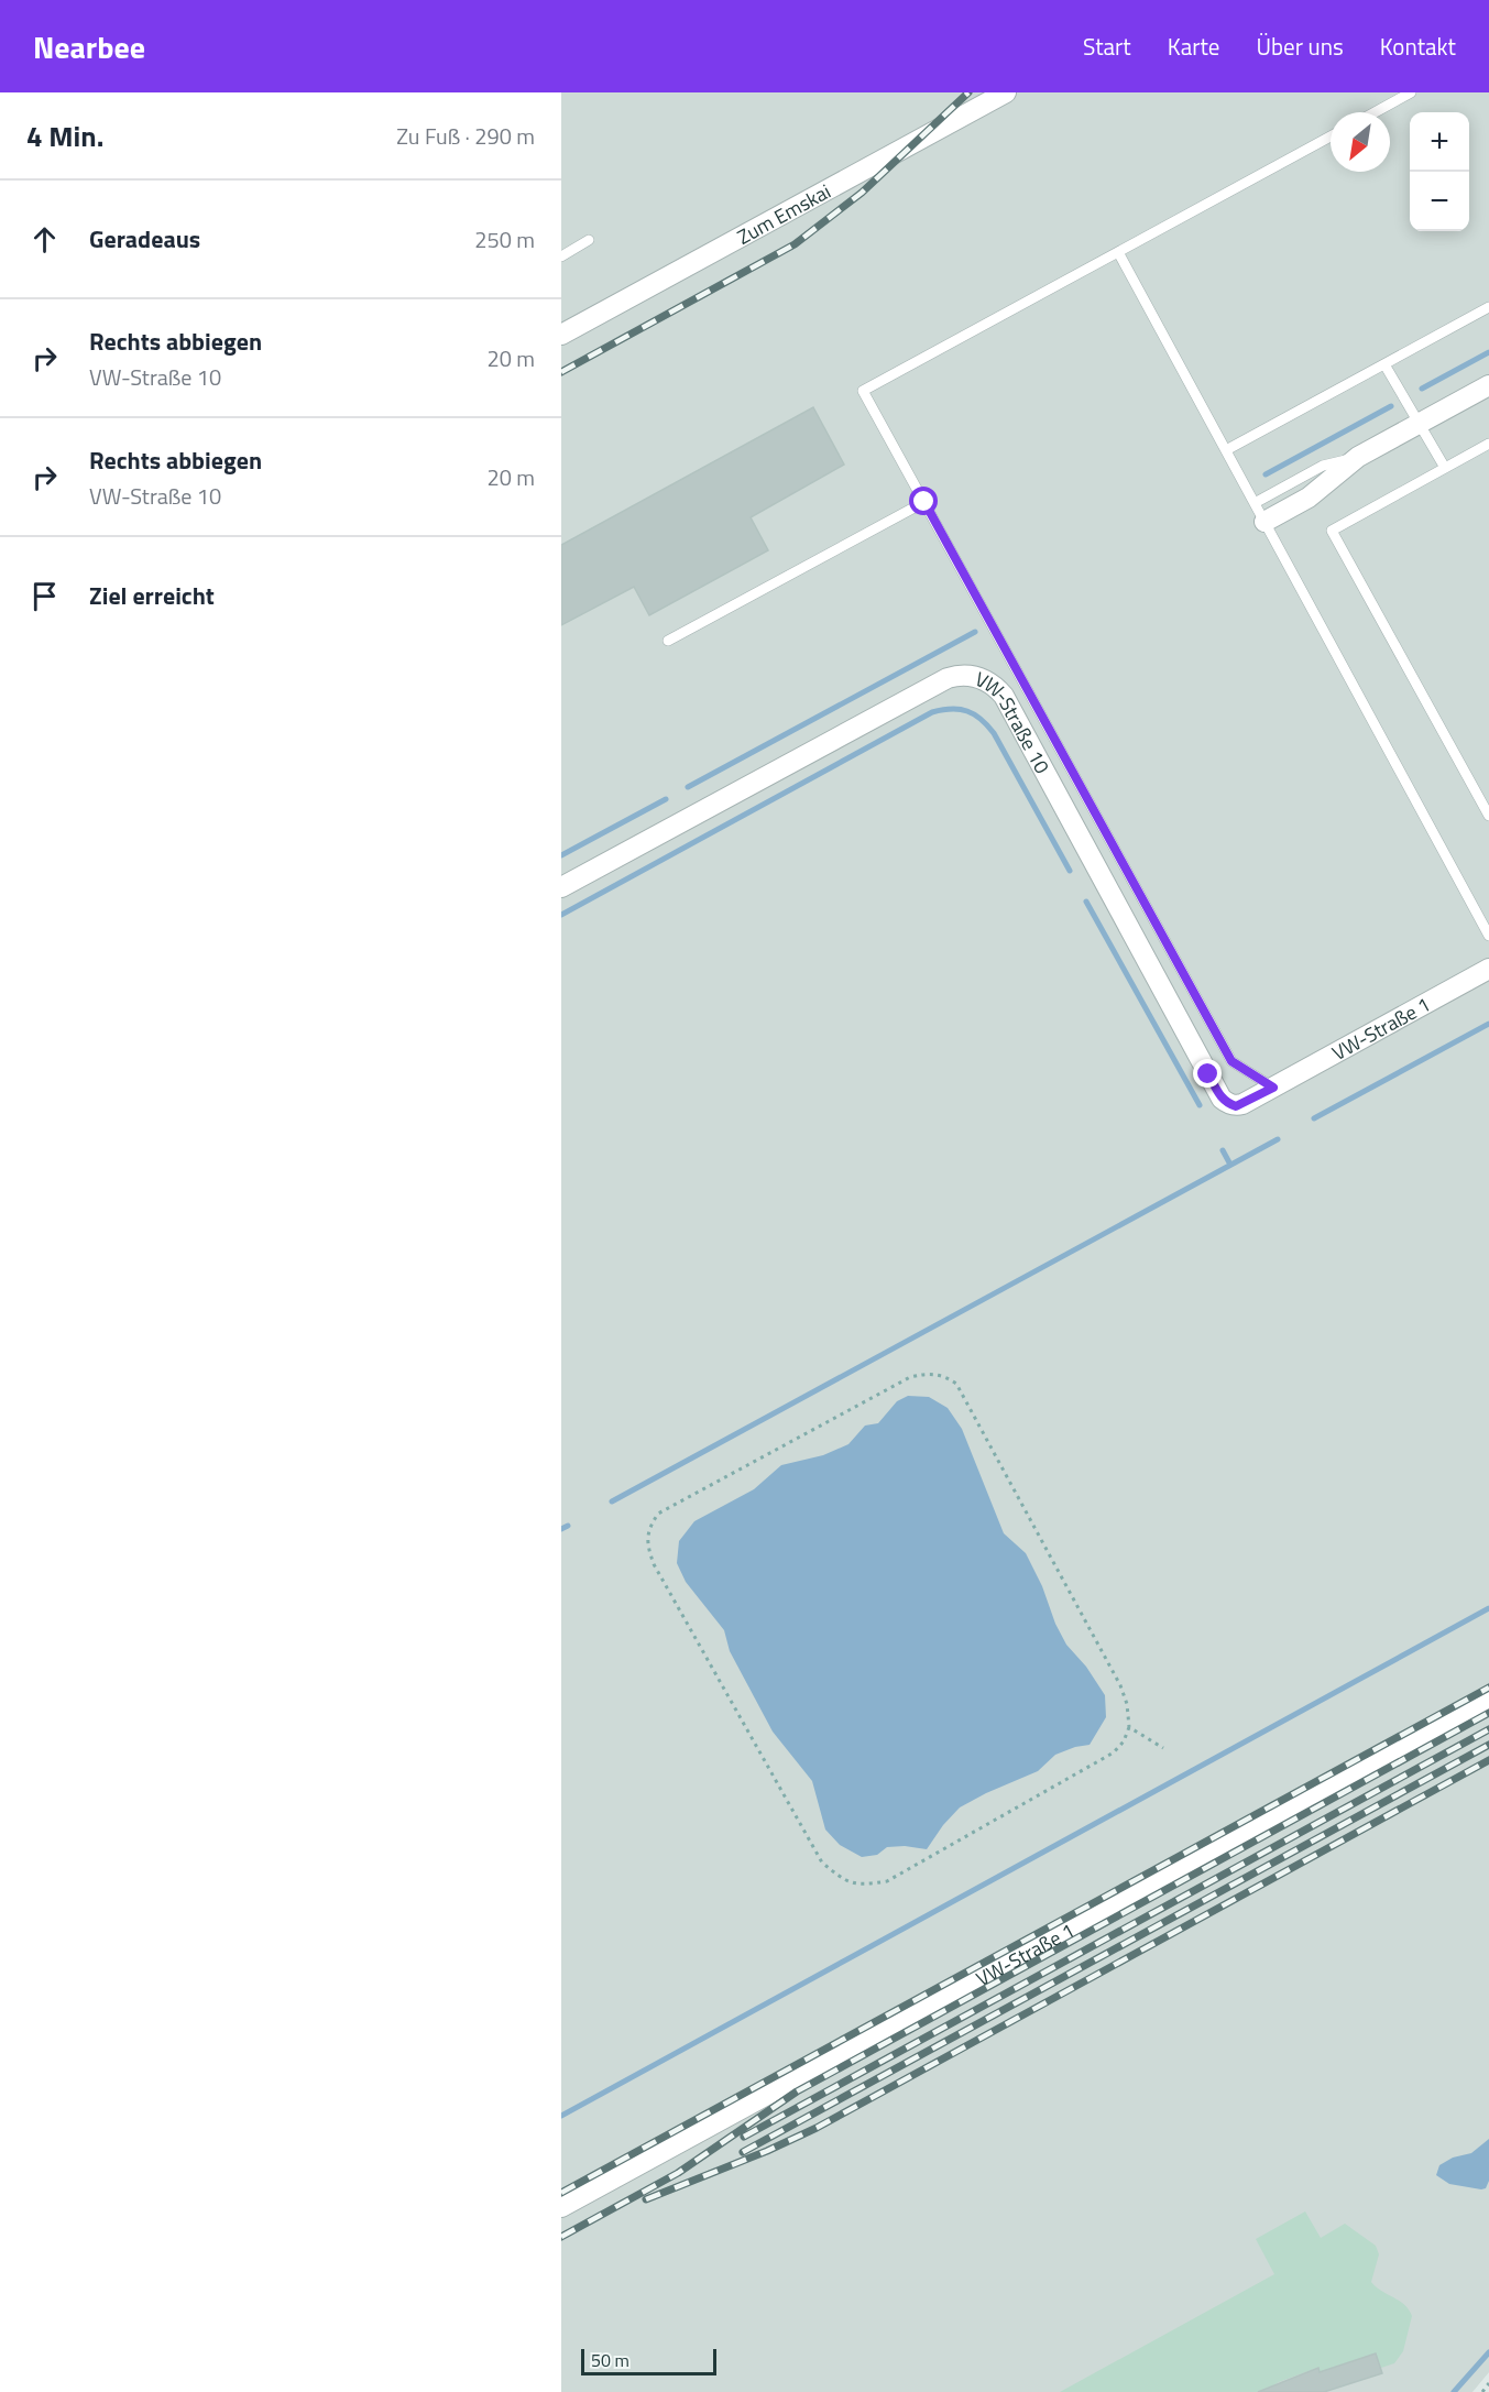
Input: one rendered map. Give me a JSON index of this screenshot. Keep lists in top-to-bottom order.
{
  "streets": {
    "street": ["Zum Emskai", "VW-Straße 10", "VW-Straße 1"]
  },
  "crossings": [
    ["VW-Straße 10", "VW-Straße 1"]
  ],
  "scale_bar": "50 m",
  "north": "bottom left",
  "page": {
    "header": "Nearbee",
    "nav": [
      "Start",
      "Karte",
      "Über uns",
      "Kontakt"
    ],
    "heading": ["4 Min.", "Zu Fuß · 290 m"],
    "map_buttons": ["+", "−"],
    "list": [
      ["Geradeaus", "250 m"],
      ["Rechts abbiegen", "VW-Straße 10", "20 m"],
      ["Rechts abbiegen", "VW-Straße 10", "20 m"],
      "Ziel erreicht"
    ],
    "scale": "50 m"
  }
}
